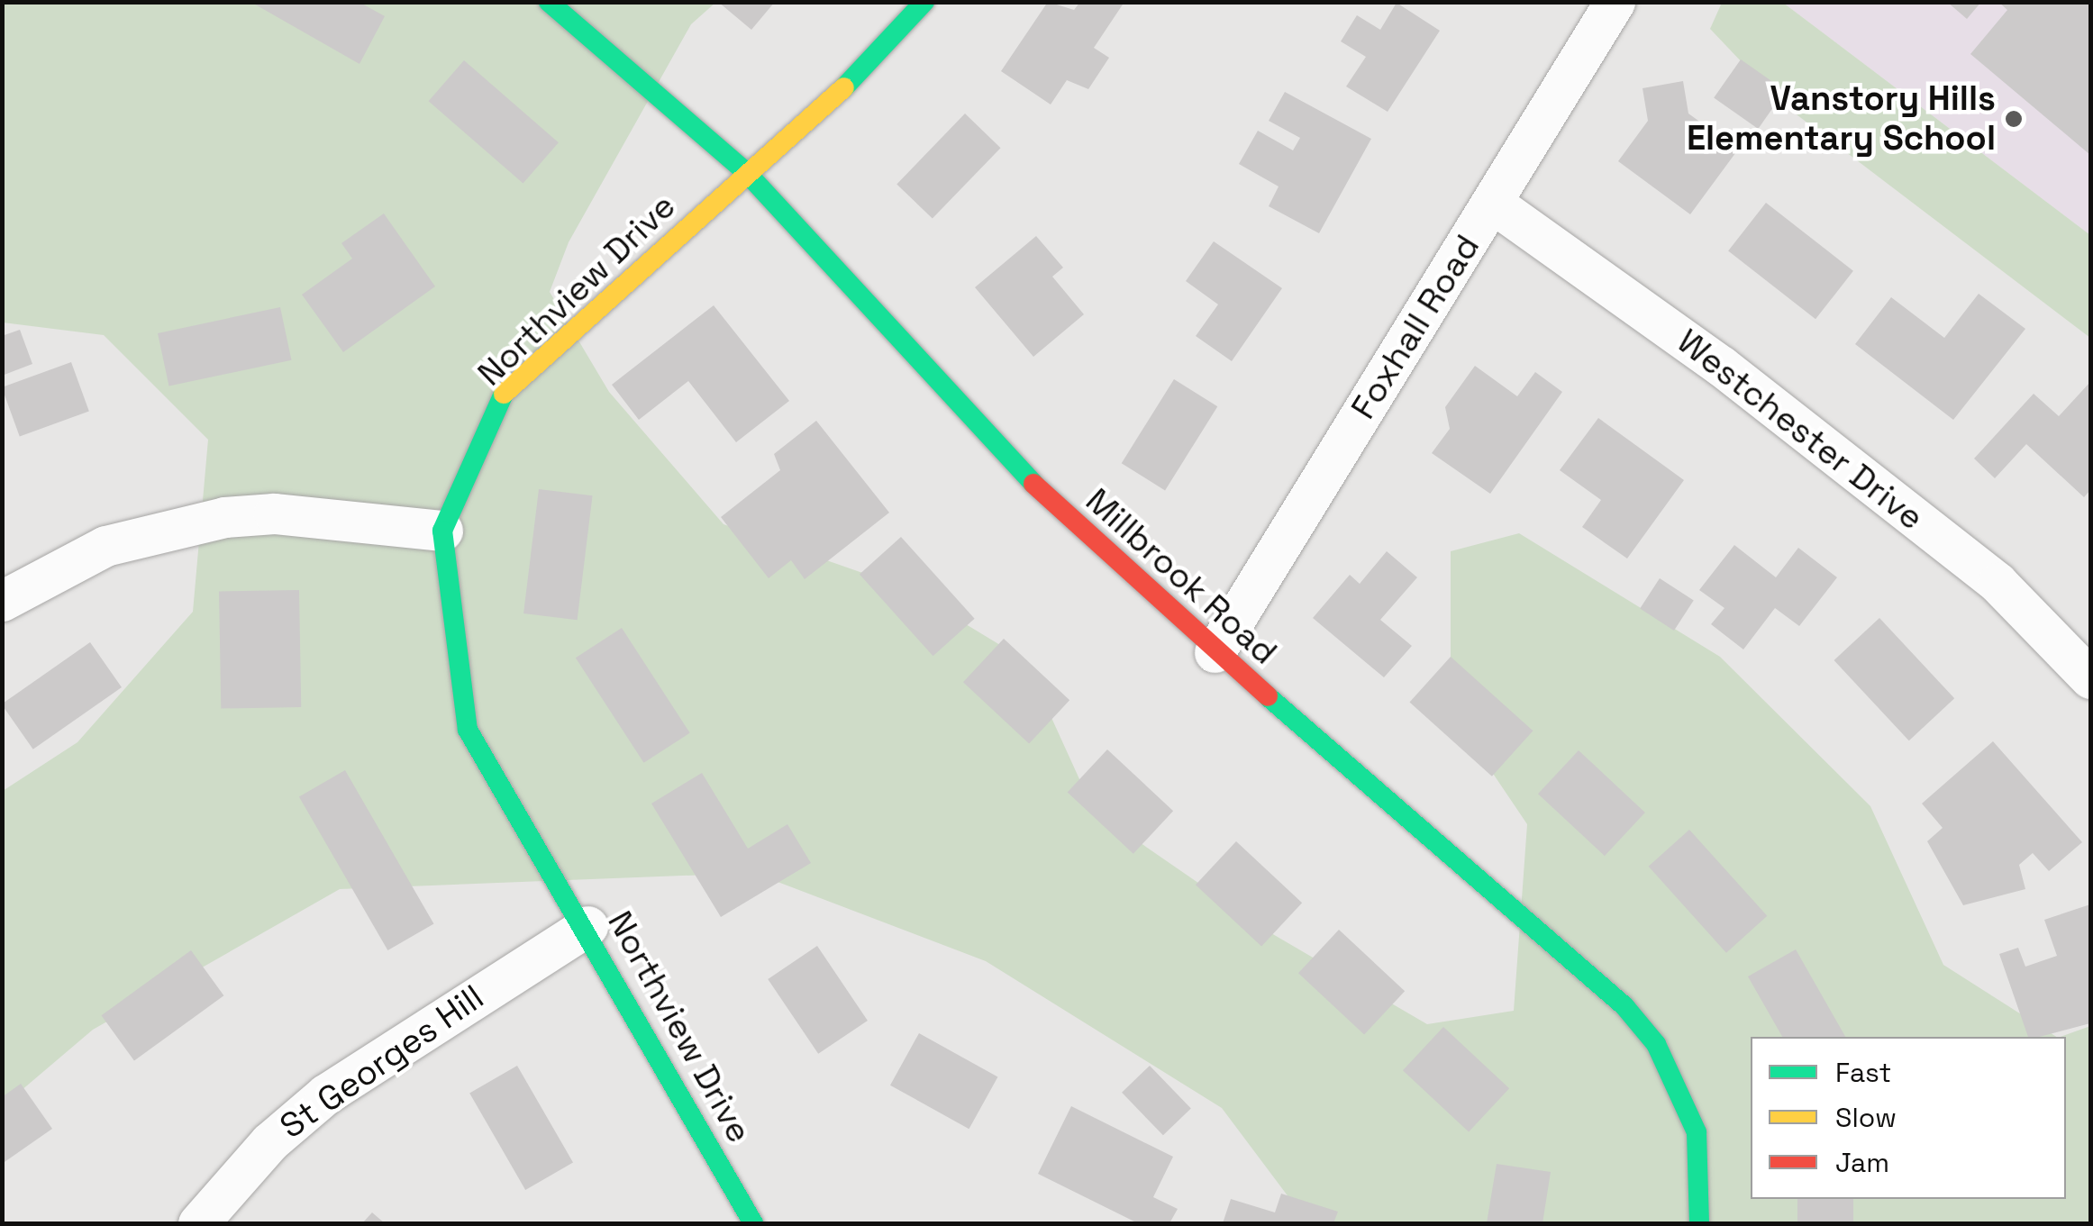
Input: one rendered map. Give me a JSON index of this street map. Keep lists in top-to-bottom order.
{
  "streets": {
    "street": [
      "Northview Drive",
      "Foxhall Road",
      "Westchester Drive",
      "Millbrook Road",
      "St Georges Hill"
    ]
  },
  "crossings": [
    ["Northview Drive", "Millbrook Road"],
    ["Northview Drive", "St Georges Hill"],
    ["Foxhall Road", "Westchester Drive"],
    ["Foxhall Road", "Millbrook Road"]
  ],
  "places": ["Vanstory Hills Elementary School"],
  "legend": ["Fast", "Slow", "Jam"]
}
